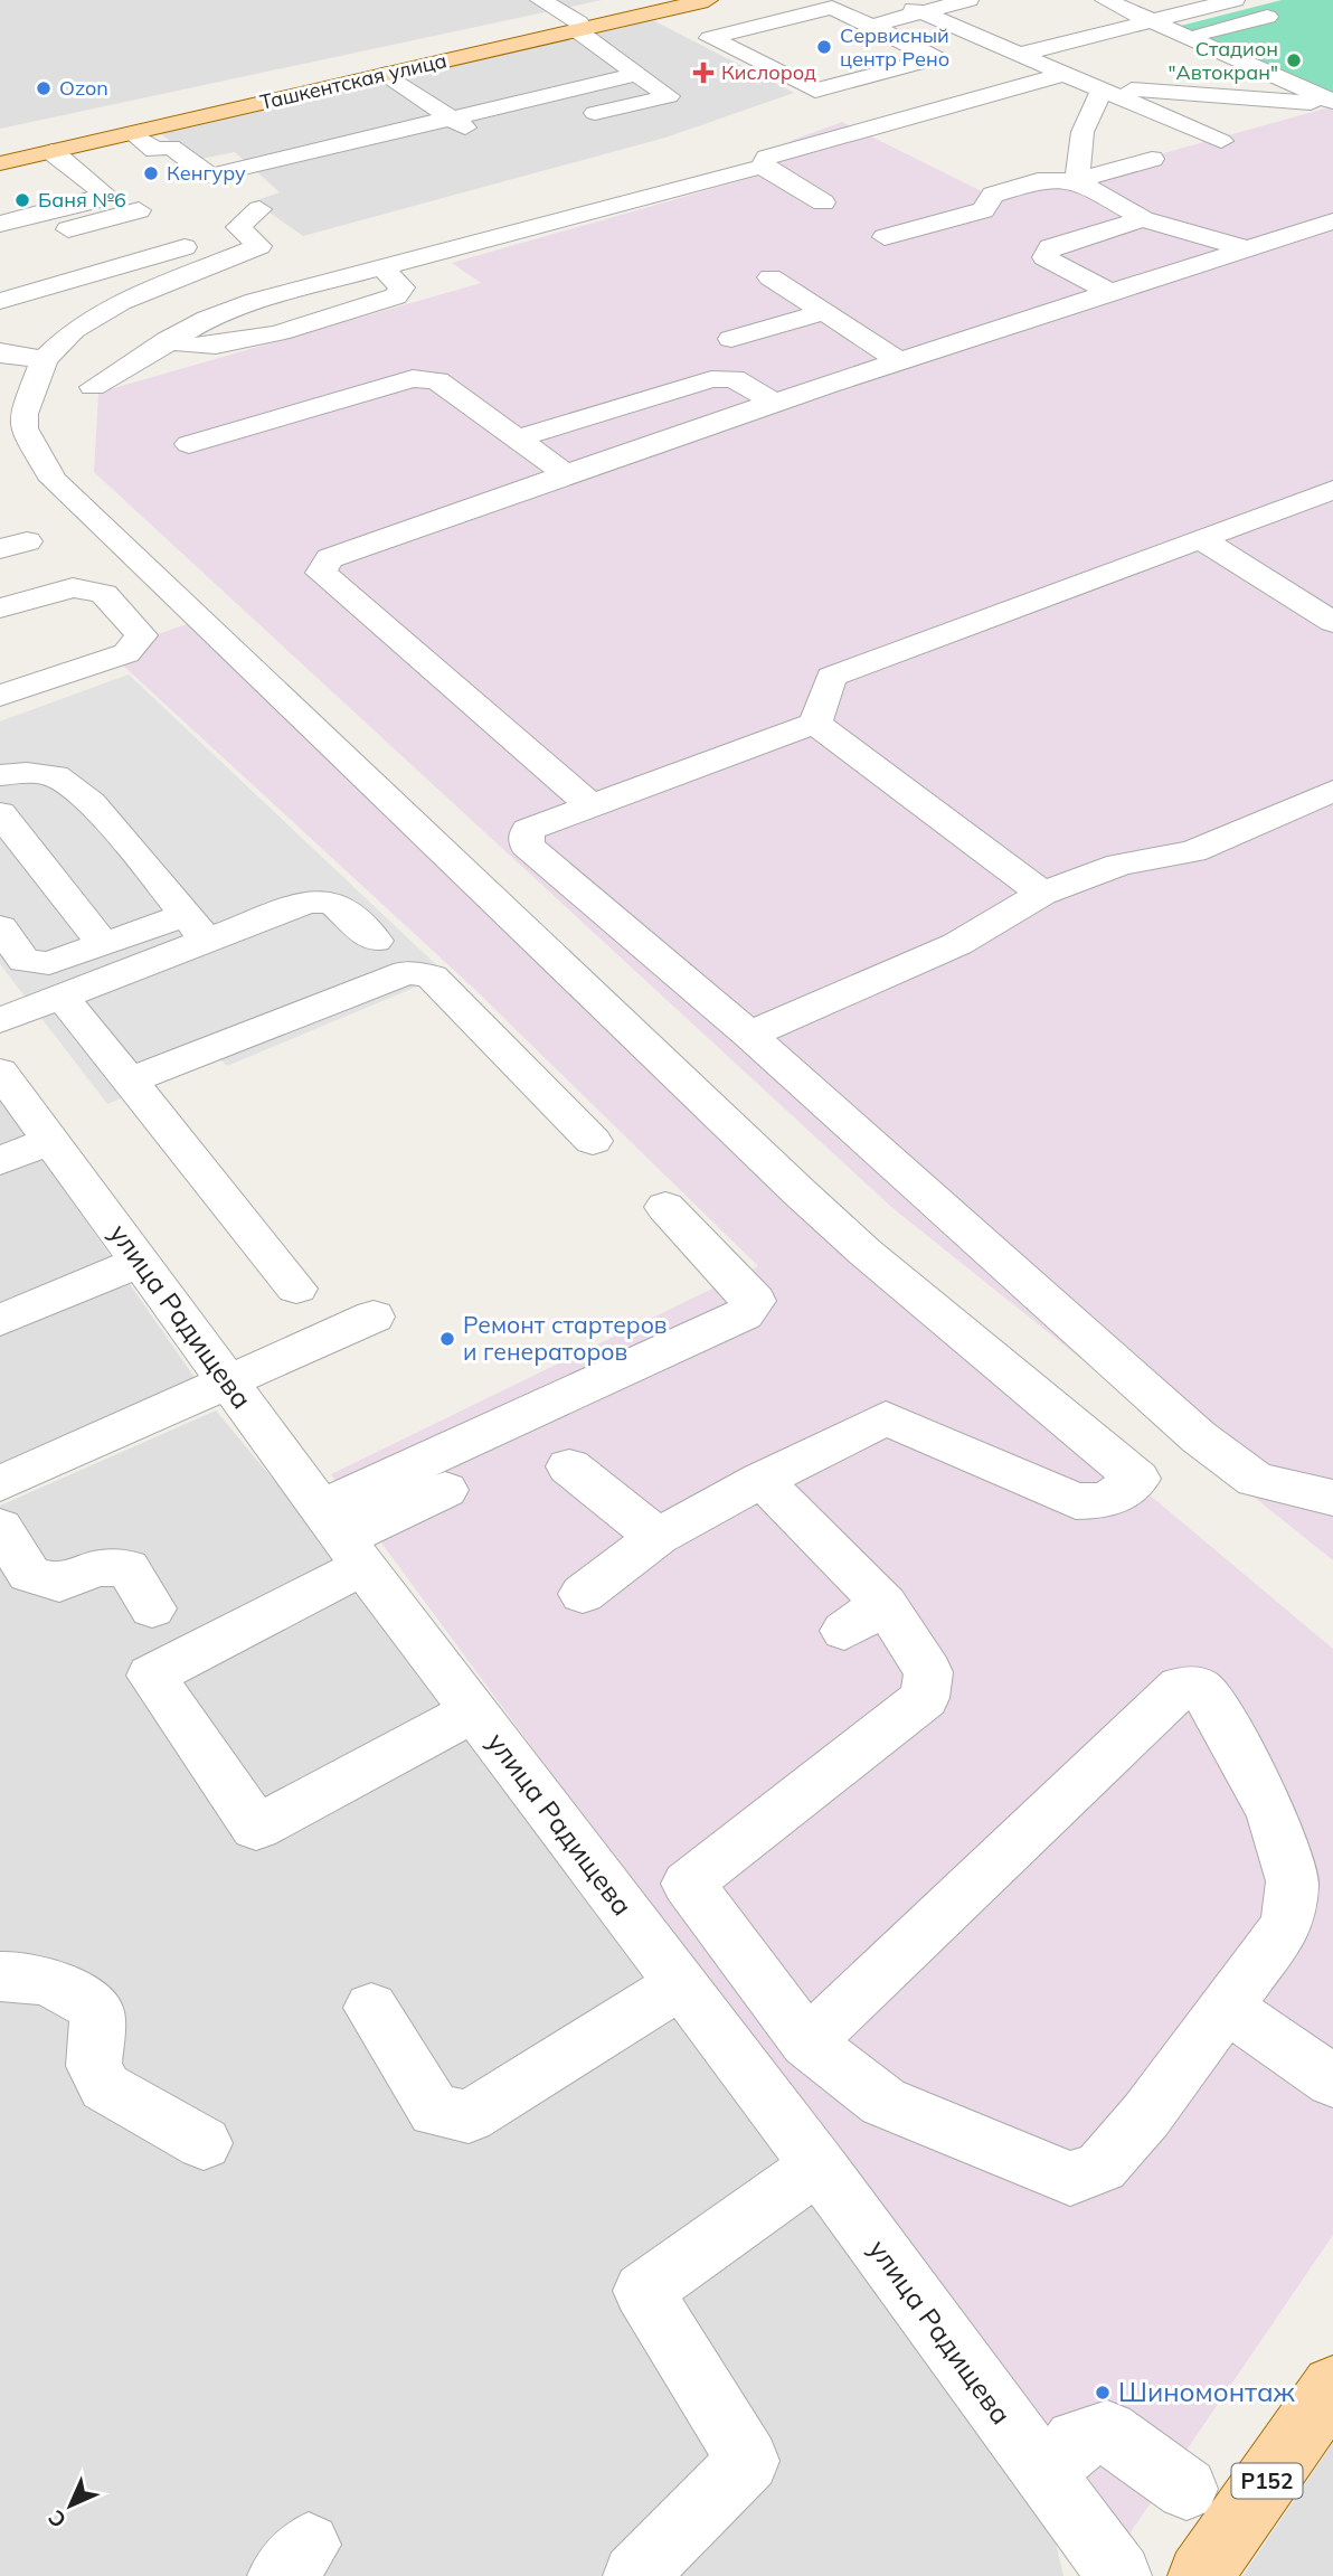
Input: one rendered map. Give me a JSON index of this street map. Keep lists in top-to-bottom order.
{
  "streets": {
    "main road": ["Ташкентская улица", "Р152"],
    "street": ["улица Радищева"]
  },
  "places": {
    "other": [
      "Сервисный центр Рено",
      "Стадион \"Автокран\"",
      "Ozon",
      "Кенгуру",
      "Баня №6",
      "Ремонт стартеров и генераторов",
      "Шиномонтаж"
    ],
    "health": ["Кислород"]
  },
  "north": "bottom left"
}
